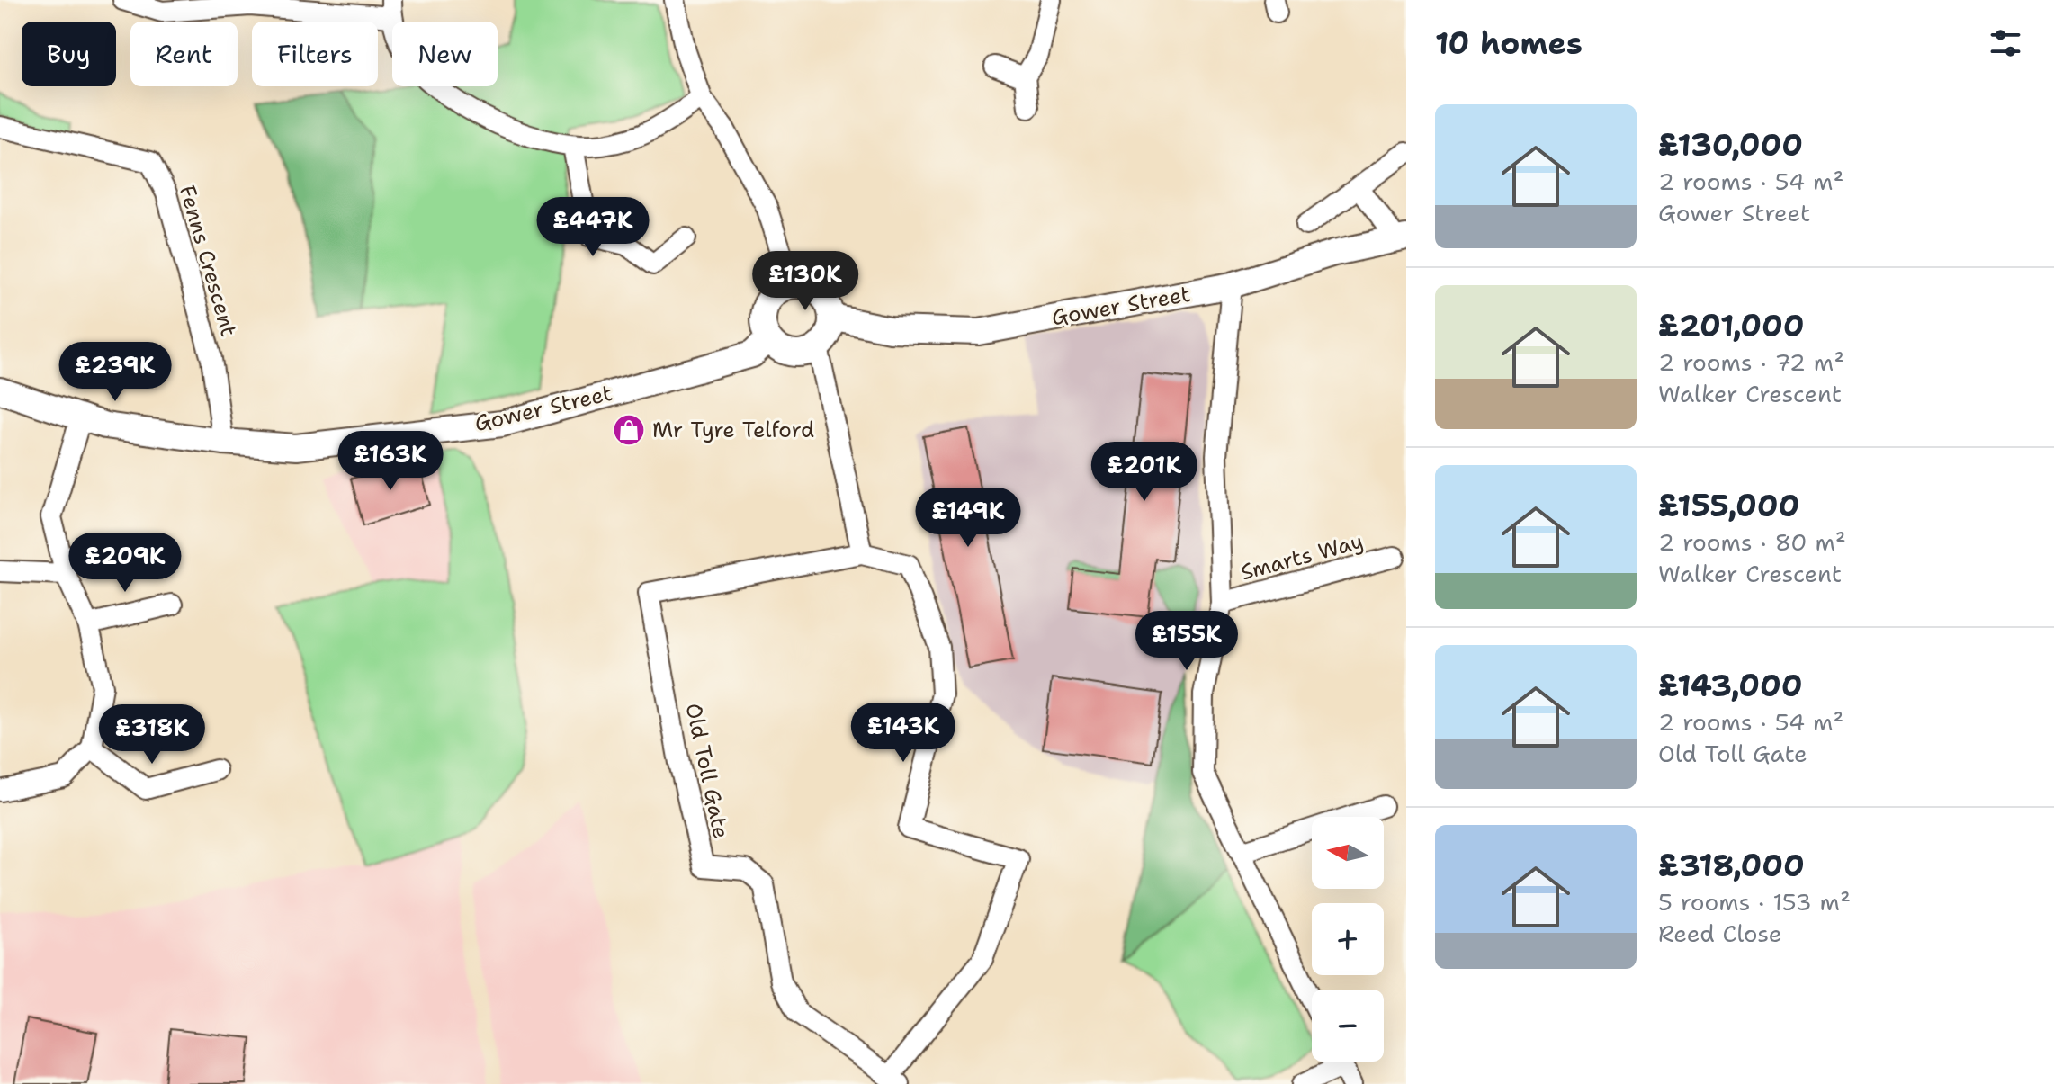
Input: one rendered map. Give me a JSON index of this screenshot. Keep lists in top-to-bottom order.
{
  "streets": {
    "street": [
      "Fenns Crescent",
      "Gower Street",
      "Smarts Way",
      "Old Toll Gate"
    ]
  },
  "crossings": [
    ["Fenns Crescent", "Gower Street"]
  ],
  "places": {
    "shop": ["Mr Tyre Telford"]
  },
  "north": "left",
  "page": {
    "heading": "10 homes",
    "chip": [
      "Buy",
      "Rent",
      "Filters",
      "New"
    ],
    "list": [
      {
        "name": "£130,000",
        "note": "2 rooms · 54 m² · Gower Street"
      },
      {
        "name": "£201,000",
        "note": "2 rooms · 72 m² · Walker Crescent"
      },
      {
        "name": "£155,000",
        "note": "2 rooms · 80 m² · Walker Crescent"
      },
      {
        "name": "£143,000",
        "note": "2 rooms · 54 m² · Old Toll Gate"
      },
      {
        "name": "£318,000",
        "note": "5 rooms · 153 m² · Reed Close"
      }
    ],
    "price": [
      "£447K",
      "£130K",
      "£239K",
      "£163K",
      "£201K",
      "£149K",
      "£209K",
      "£155K",
      "£143K",
      "£318K"
    ],
    "map_buttons": ["+", "−"]
  }
}
